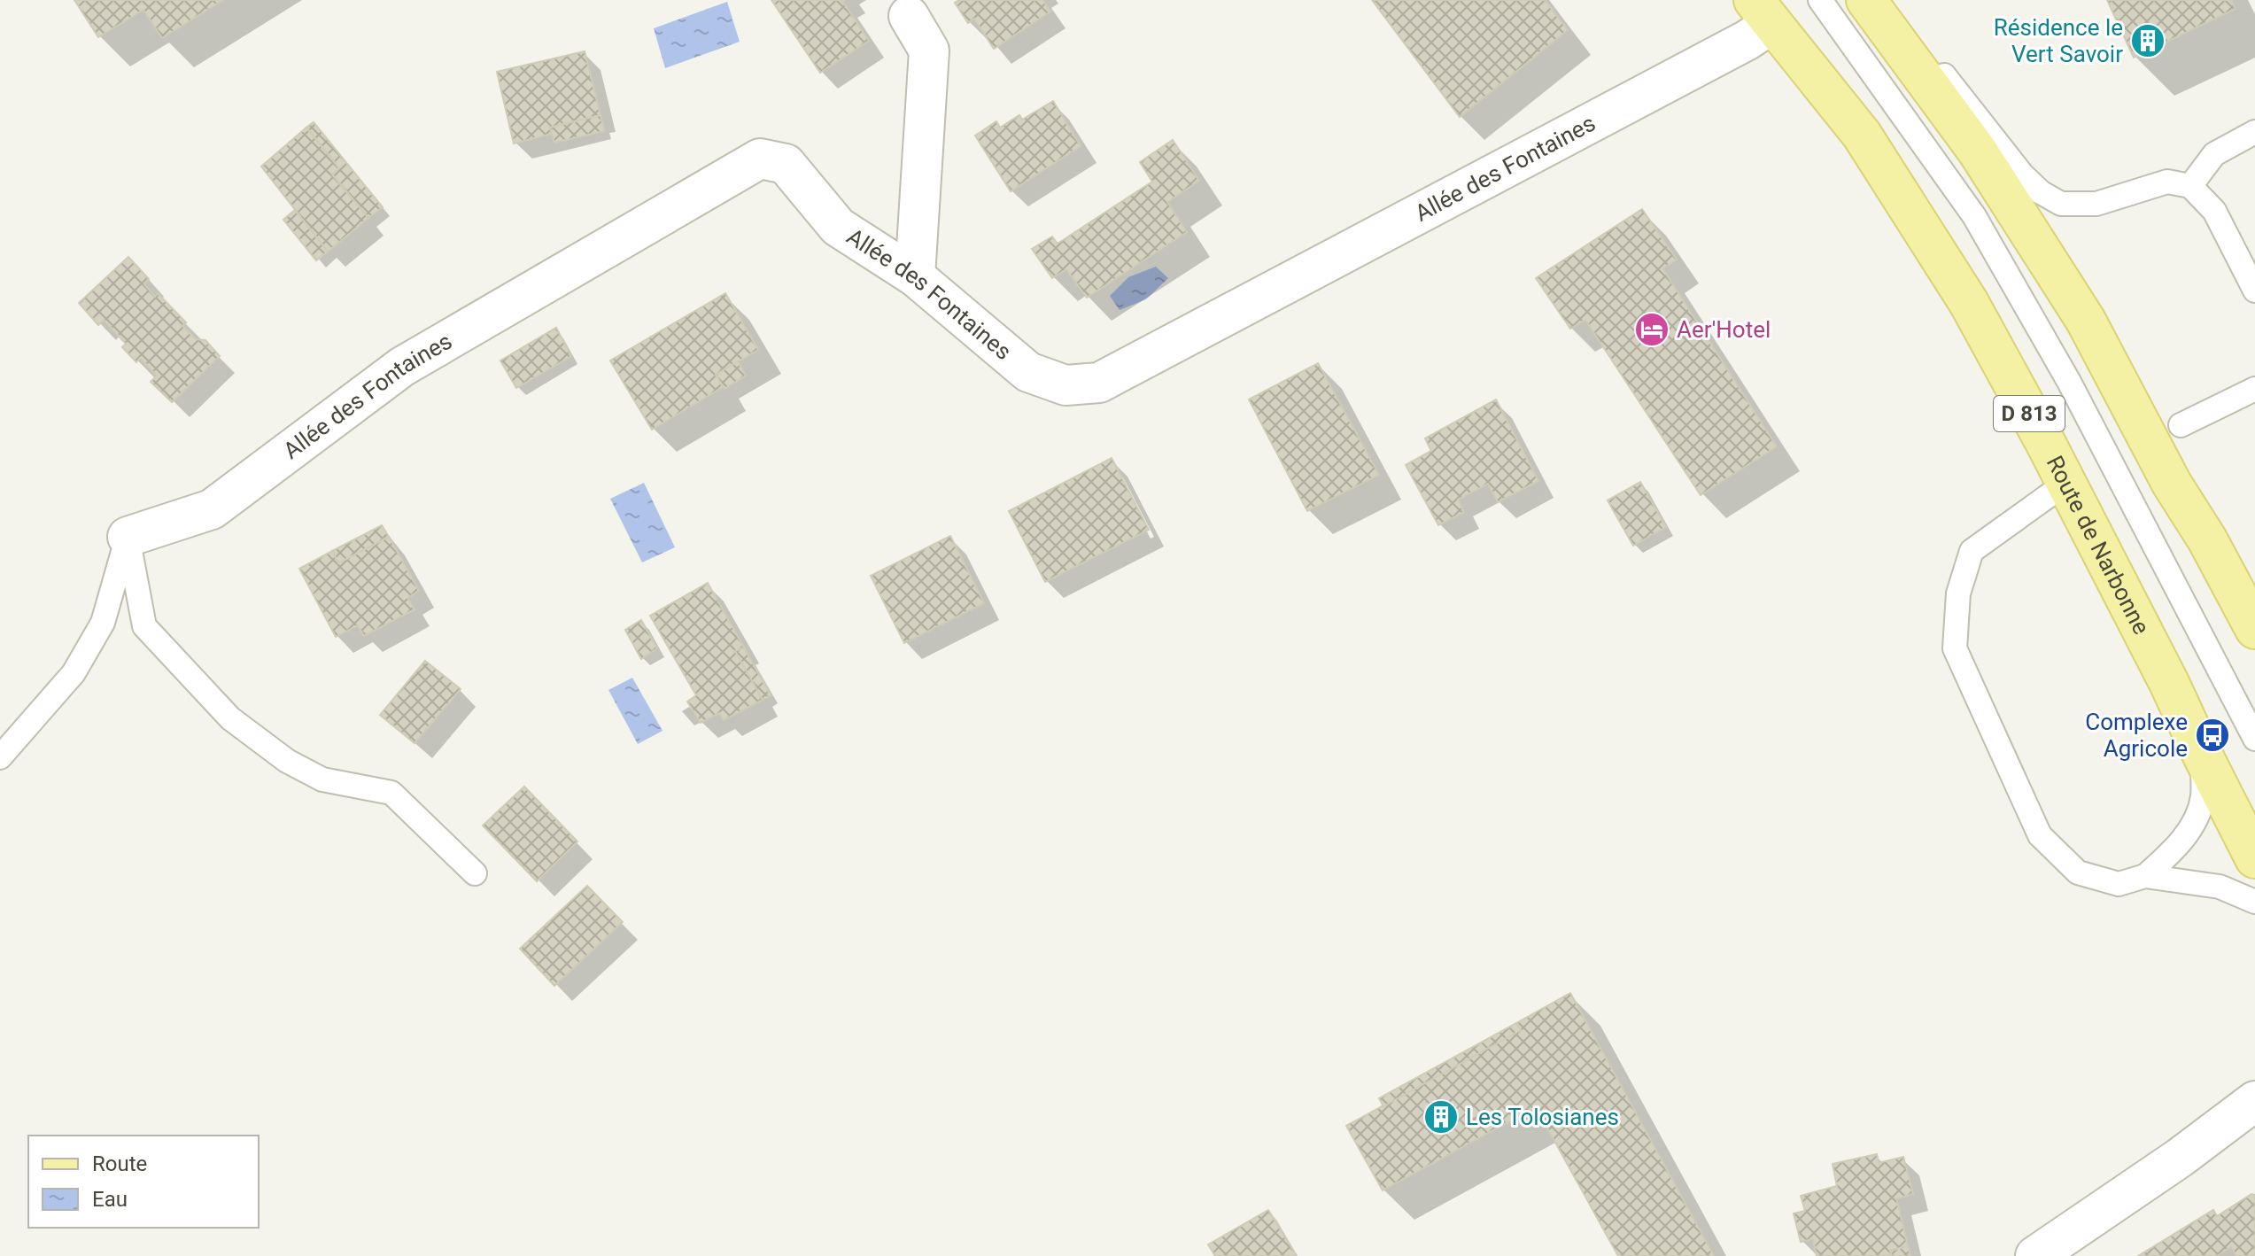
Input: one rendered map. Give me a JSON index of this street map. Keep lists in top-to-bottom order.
{
  "streets": {
    "main road": ["D 813", "Route de Narbonne"],
    "street": ["Allée des Fontaines"]
  },
  "crossings": [
    ["Allée des Fontaines", "Route de Narbonne"]
  ],
  "places": {
    "building": ["Résidence le Vert Savoir", "Les Tolosianes"],
    "hotel": ["Aer'Hotel"],
    "bus stop": ["Complexe Agricole"]
  },
  "legend": ["Route", "Eau"]
}
